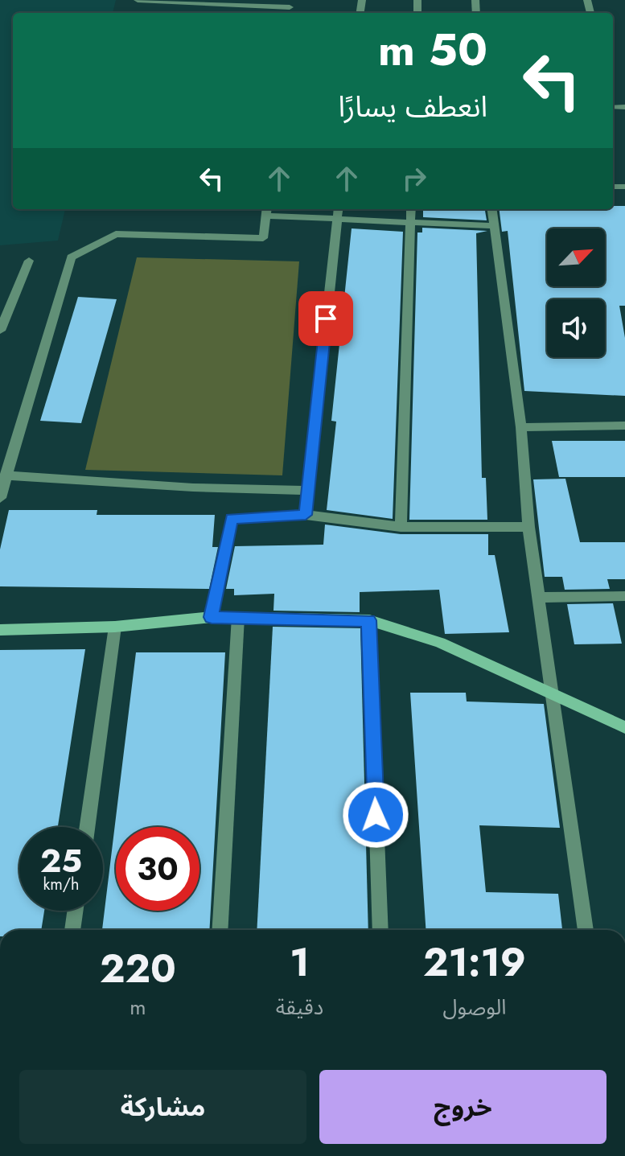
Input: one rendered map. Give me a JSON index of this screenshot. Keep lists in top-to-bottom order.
{
  "north": "top right",
  "page": {
    "turn": ["50 m", "انعطف يسارًا"],
    "speed": "25 km/h",
    "limit": "30",
    "eta": [
      "21:19",
      "الوصول",
      "1",
      "دقيقة",
      "220",
      "m"
    ],
    "buttons": ["خروج", "مشاركة"]
  }
}
